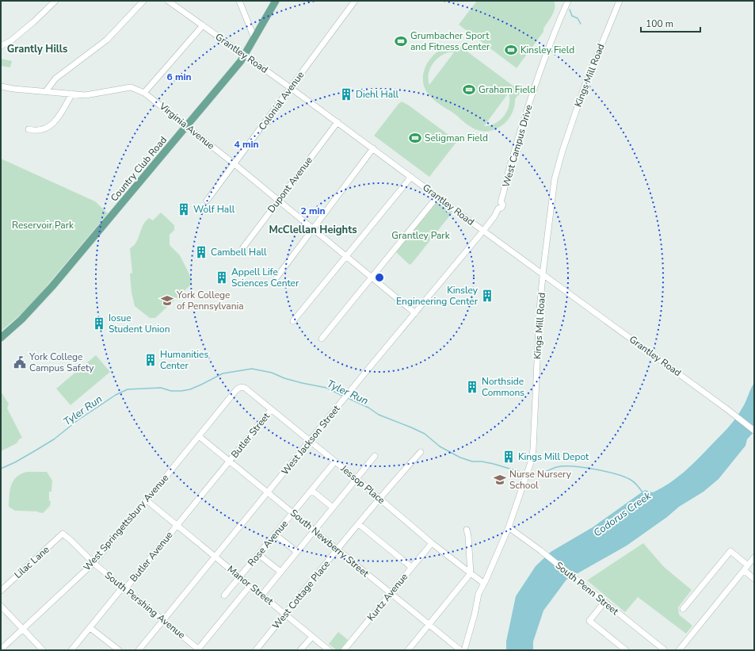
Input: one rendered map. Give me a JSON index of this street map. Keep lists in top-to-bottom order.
{
  "streets": {
    "main road": ["Country Club Road"],
    "street": [
      "Grantley Road",
      "Kings Mill Road",
      "Colonial Avenue",
      "Virginia Avenue",
      "West Campus Drive",
      "Dupont Avenue",
      "Butler Street",
      "West Jackson Street",
      "Jessop Place",
      "West Springettsbury Avenue",
      "Rose Avenue",
      "South Newberry Street",
      "Butler Avenue",
      "Lilac Lane",
      "Manor Street",
      "South Penn Street",
      "West Cottage Place",
      "Kurtz Avenue",
      "South Pershing Avenue"
    ]
  },
  "crossings": [
    ["Grantley Road", "Kings Mill Road"],
    ["Grantley Road", "Colonial Avenue"],
    ["Grantley Road", "West Campus Drive"],
    ["Grantley Road", "Country Club Road"],
    ["Grantley Road", "Dupont Avenue"],
    ["Grantley Road", "West Jackson Street"],
    ["Kings Mill Road", "Jessop Place"],
    ["Kings Mill Road", "South Penn Street"],
    ["Colonial Avenue", "Virginia Avenue"],
    ["Virginia Avenue", "Country Club Road"],
    ["Virginia Avenue", "Dupont Avenue"],
    ["Virginia Avenue", "West Jackson Street"],
    ["West Campus Drive", "West Jackson Street"],
    ["Butler Street", "Jessop Place"],
    ["Butler Street", "South Newberry Street"],
    ["Butler Street", "Butler Avenue"],
    ["West Jackson Street", "Jessop Place"],
    ["West Jackson Street", "South Newberry Street"],
    ["West Jackson Street", "Manor Street"],
    ["West Jackson Street", "South Pershing Avenue"],
    ["Jessop Place", "West Springettsbury Avenue"],
    ["Jessop Place", "Rose Avenue"],
    ["Jessop Place", "West Cottage Place"],
    ["Jessop Place", "Kurtz Avenue"],
    ["West Springettsbury Avenue", "South Newberry Street"],
    ["West Springettsbury Avenue", "Manor Street"],
    ["West Springettsbury Avenue", "South Pershing Avenue"],
    ["Rose Avenue", "South Newberry Street"],
    ["Rose Avenue", "Manor Street"],
    ["South Newberry Street", "Butler Avenue"],
    ["South Newberry Street", "West Cottage Place"],
    ["South Newberry Street", "Kurtz Avenue"],
    ["Butler Avenue", "Manor Street"],
    ["Butler Avenue", "South Pershing Avenue"],
    ["Lilac Lane", "South Pershing Avenue"],
    ["Manor Street", "West Cottage Place"]
  ],
  "districts": ["Grantly Hills", "McClellan Heights"],
  "water": ["Tyler Run", "Codorus Creek"],
  "parks": ["Reservoir Park", "Grantley Park"],
  "places": {
    "sports": [
      "Grumbacher Sport and Fitness Center",
      "Kinsley Field",
      "Graham Field",
      "Seligman Field"
    ],
    "building": [
      "Diehl Hall",
      "Wolf Hall",
      "Cambell Hall",
      "Appell Life Sciences Center",
      "Kinsley Engineering Center",
      "Iosue Student Union",
      "Humanities Center",
      "Northside Commons",
      "Kings Mill Depot"
    ],
    "school or university": ["York College of Pennsylvania", "Nurse Nursery School"],
    "public building": ["York College Campus Safety"]
  },
  "scale_bar": "100 m",
  "rings": ["6 min", "4 min", "2 min"]
}
